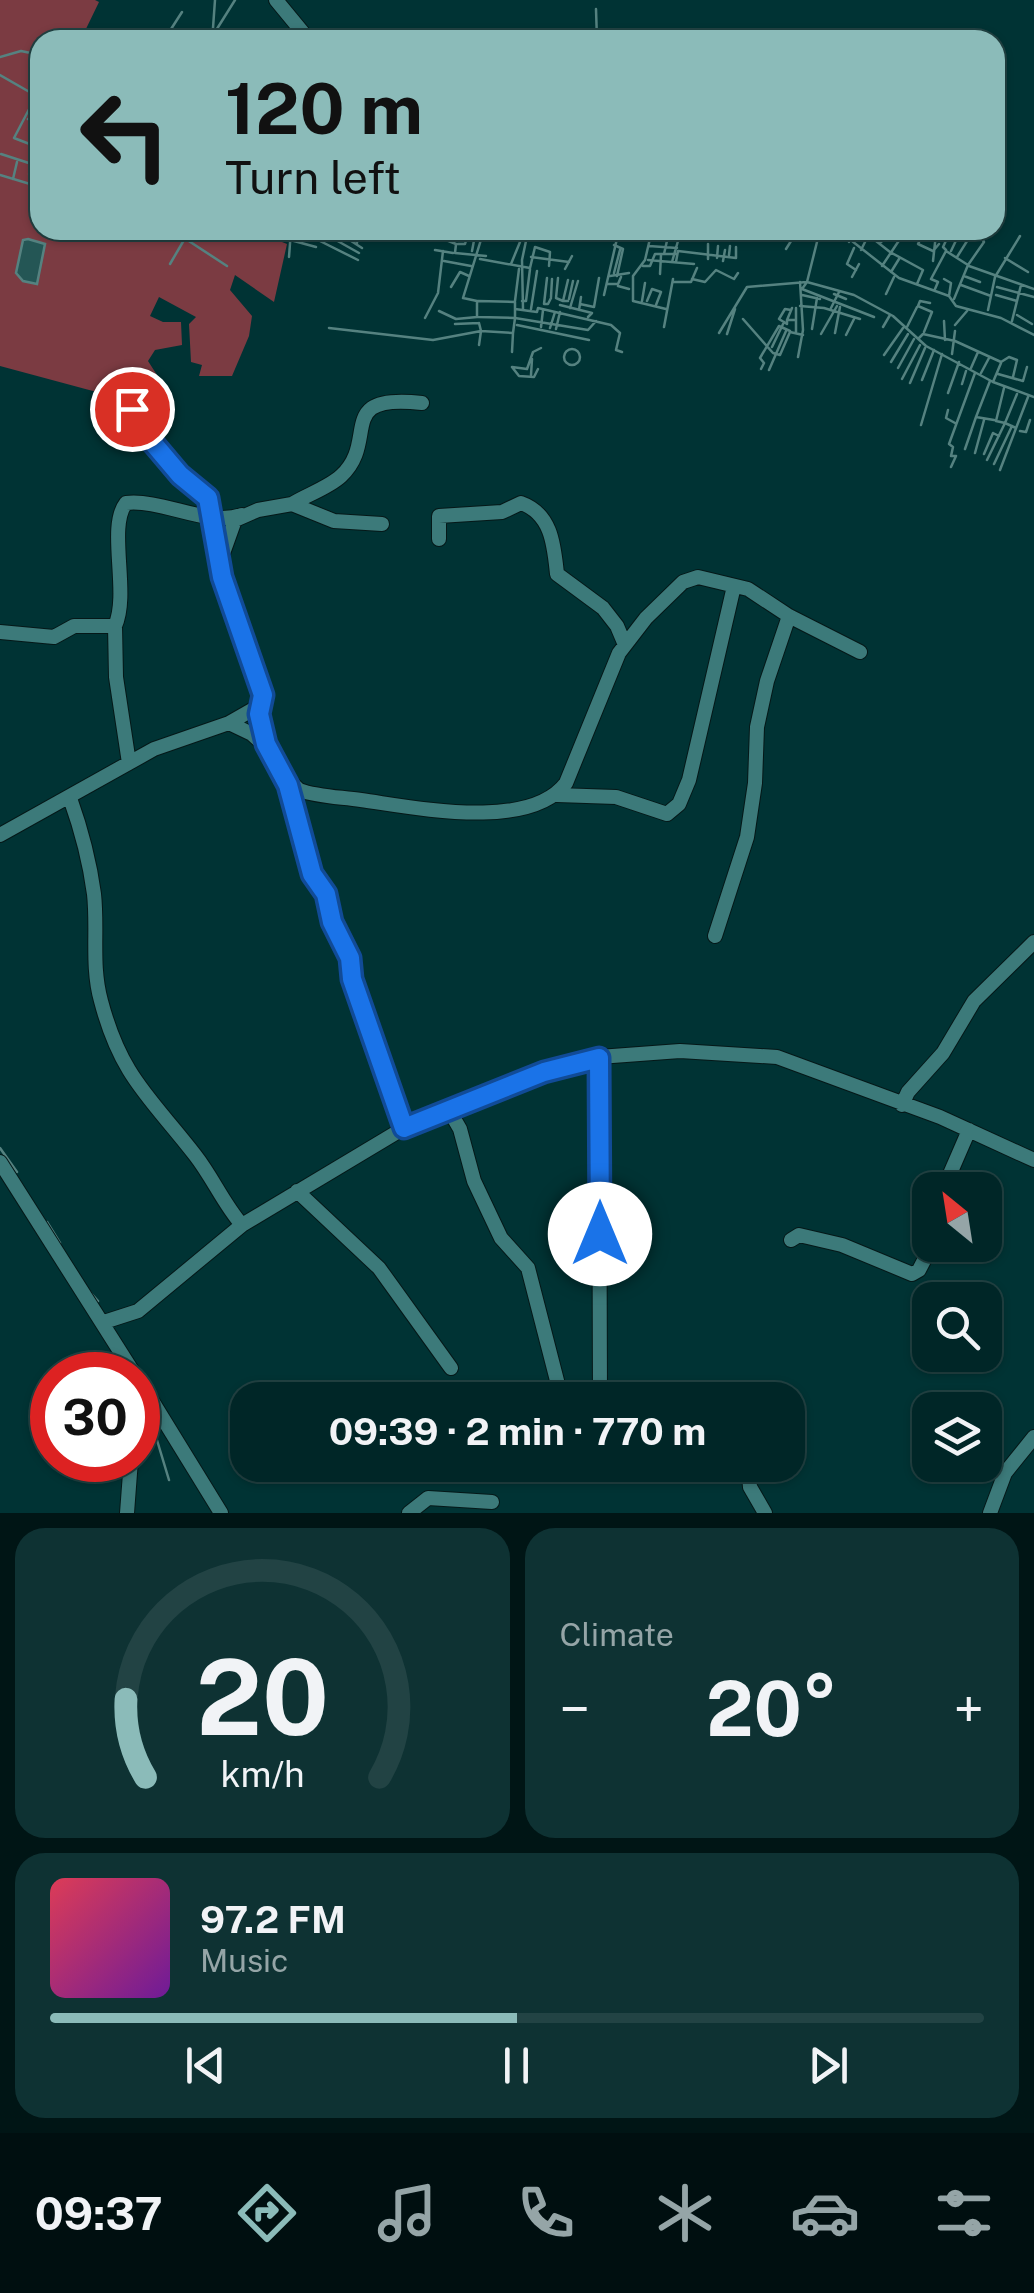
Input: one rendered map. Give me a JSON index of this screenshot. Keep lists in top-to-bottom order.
{
  "north": "top left",
  "page": {
    "turn": ["120 m", "Turn left"],
    "limit": "30",
    "trip": "09:39 · 2 min · 770 m",
    "tile": "Climate",
    "heat": ["−", "20°", "+"],
    "song": ["97.2 FM", "Music"],
    "tabs": "09:37",
    "gauge": ["20", "km/h"]
  }
}
